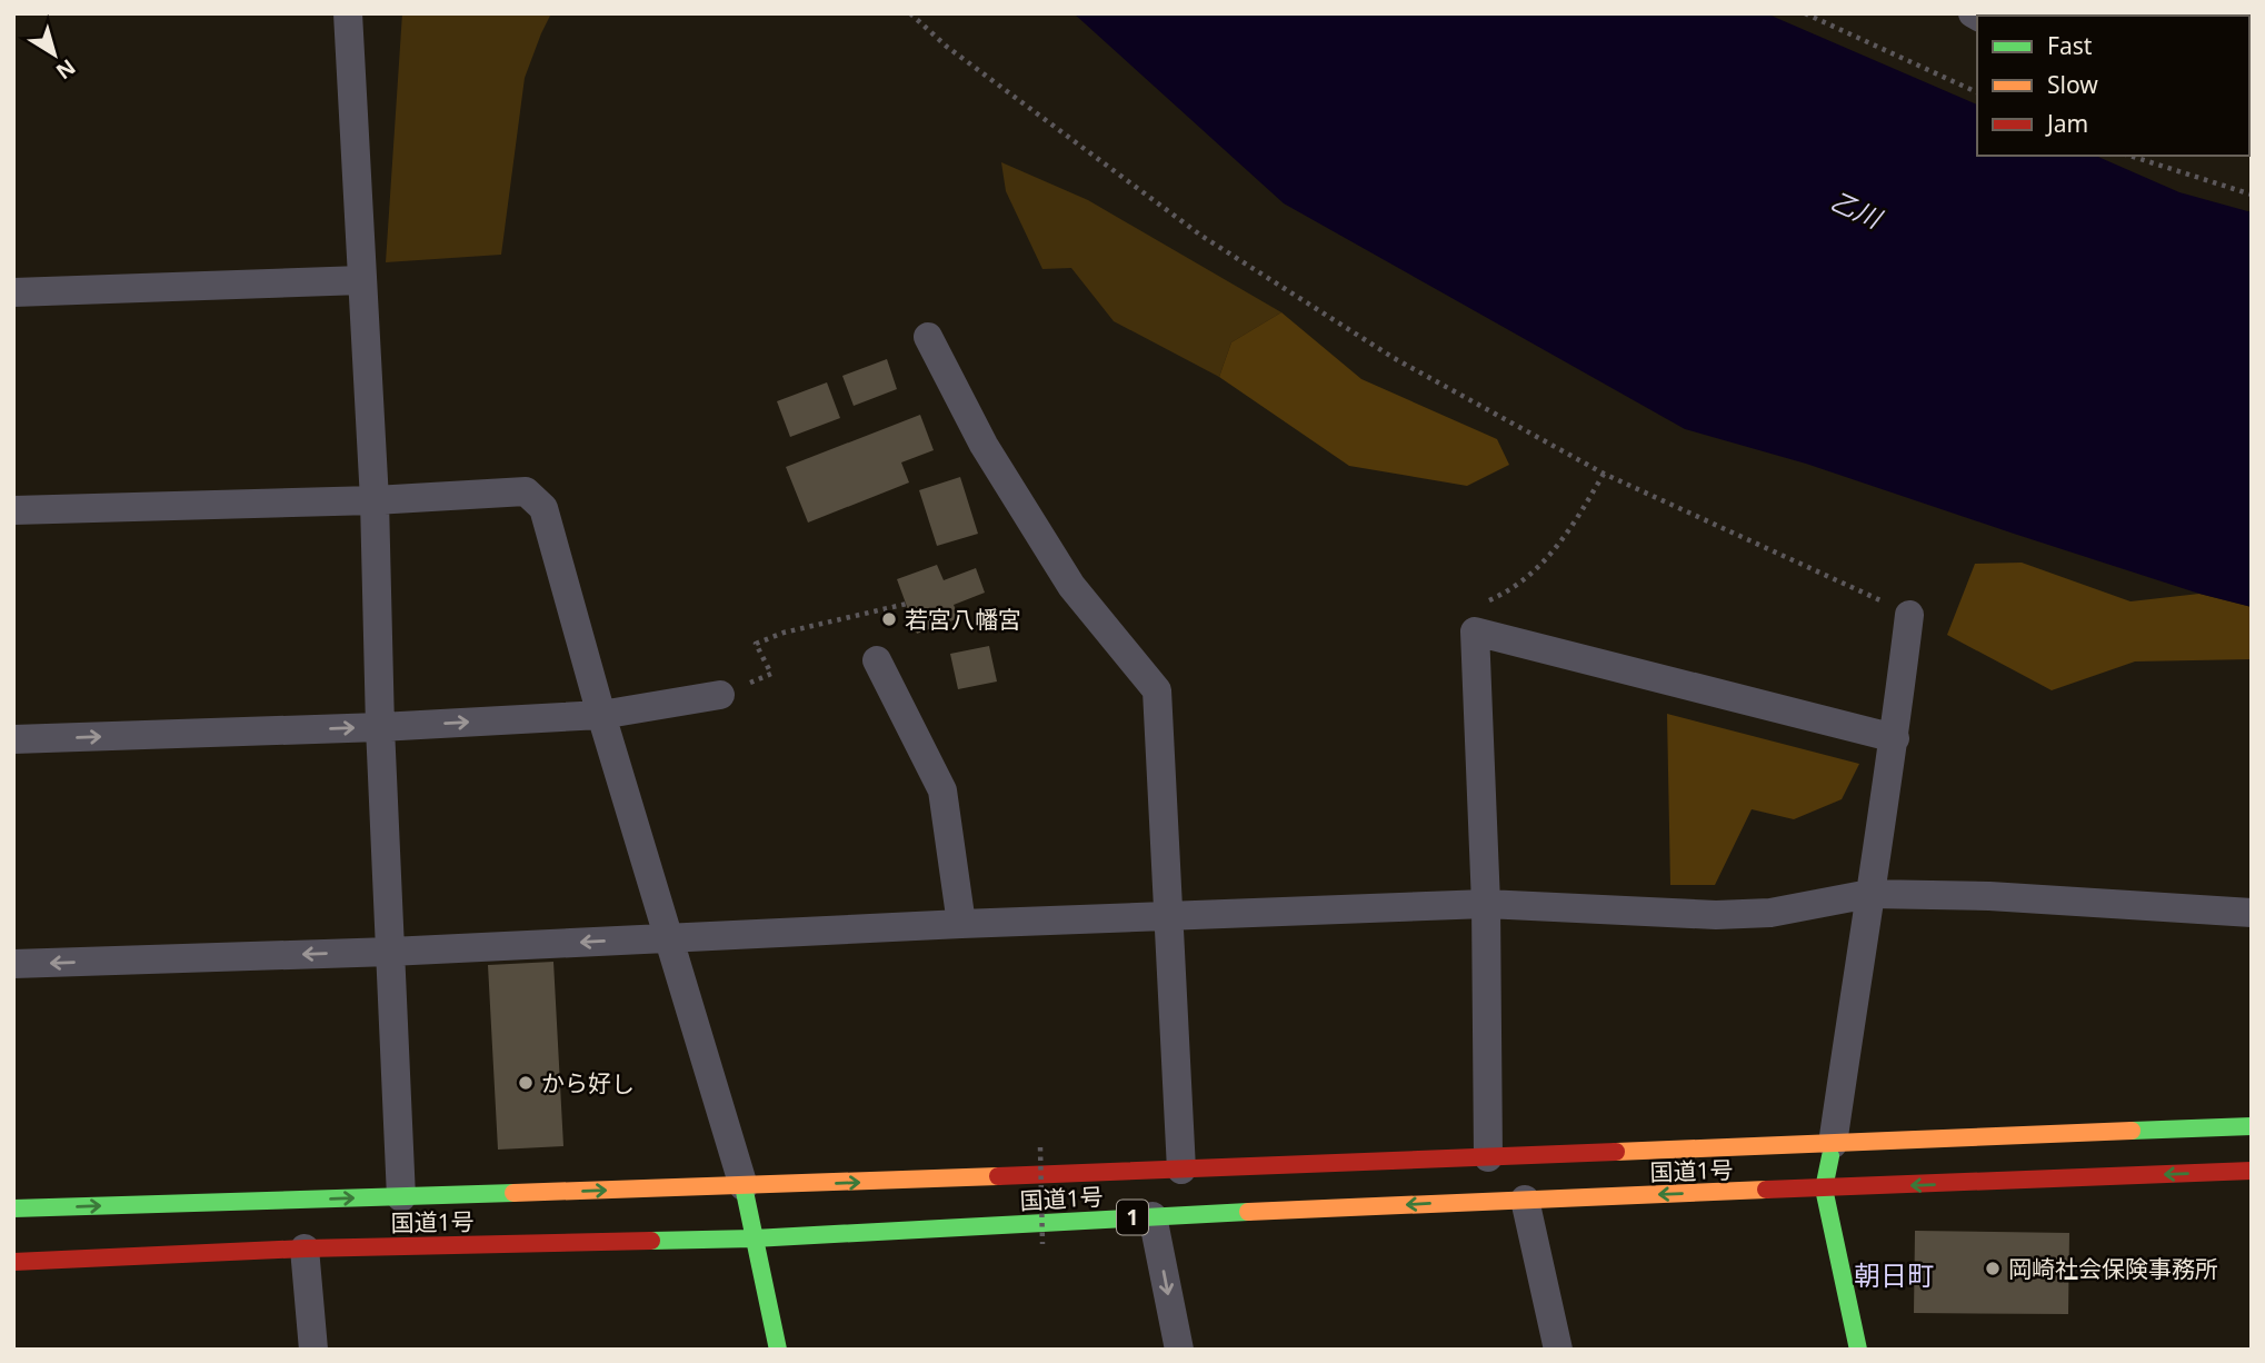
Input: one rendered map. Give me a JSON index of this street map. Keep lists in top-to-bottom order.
{
  "streets": {
    "main road": ["国道1号", "1"]
  },
  "districts": ["朝日町"],
  "water": ["乙川"],
  "places": ["若宮八幡宮", "から好し", "岡崎社会保険事務所"],
  "legend": ["Fast", "Slow", "Jam"],
  "north": "bottom right"
}
